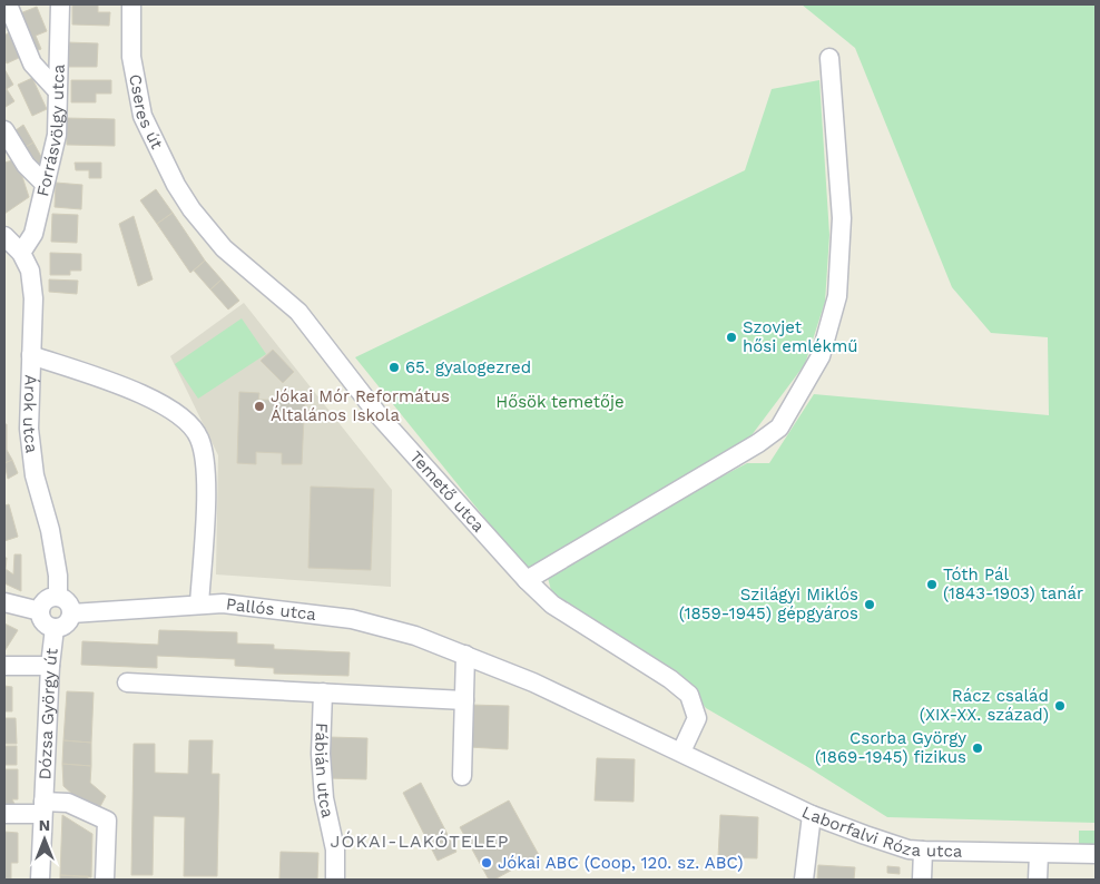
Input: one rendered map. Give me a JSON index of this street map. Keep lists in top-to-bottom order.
{
  "streets": {
    "street": [
      "Cseres út",
      "Forrásvölgy utca",
      "Árok utca",
      "Temető utca",
      "Pallós utca",
      "Dózsa György út",
      "Fábián utca",
      "Laborfalvi Róza utca"
    ]
  },
  "crossings": [
    ["Cseres út", "Temető utca"],
    ["Forrásvölgy utca", "Árok utca"],
    ["Árok utca", "Pallós utca"],
    ["Árok utca", "Dózsa György út"],
    ["Temető utca", "Pallós utca"],
    ["Temető utca", "Laborfalvi Róza utca"],
    ["Pallós utca", "Dózsa György út"],
    ["Pallós utca", "Laborfalvi Róza utca"]
  ],
  "districts": ["JÓKAI-LAKÓTELEP"],
  "parks": ["Hősök temetője"],
  "places": [
    "Szovjet hősi emlékmű",
    "65. gyalogezred",
    "Jókai Mór Református Általános Iskola",
    "Tóth Pál (1843-1903) tanár",
    "Szilágyi Miklós (1859-1945) gépgyáros",
    "Rácz család (XIX-XX. század)",
    "Csorba György (1869-1945) fizikus",
    "Jókai ABC (Coop, 120. sz. ABC)"
  ],
  "north": "top"
}
